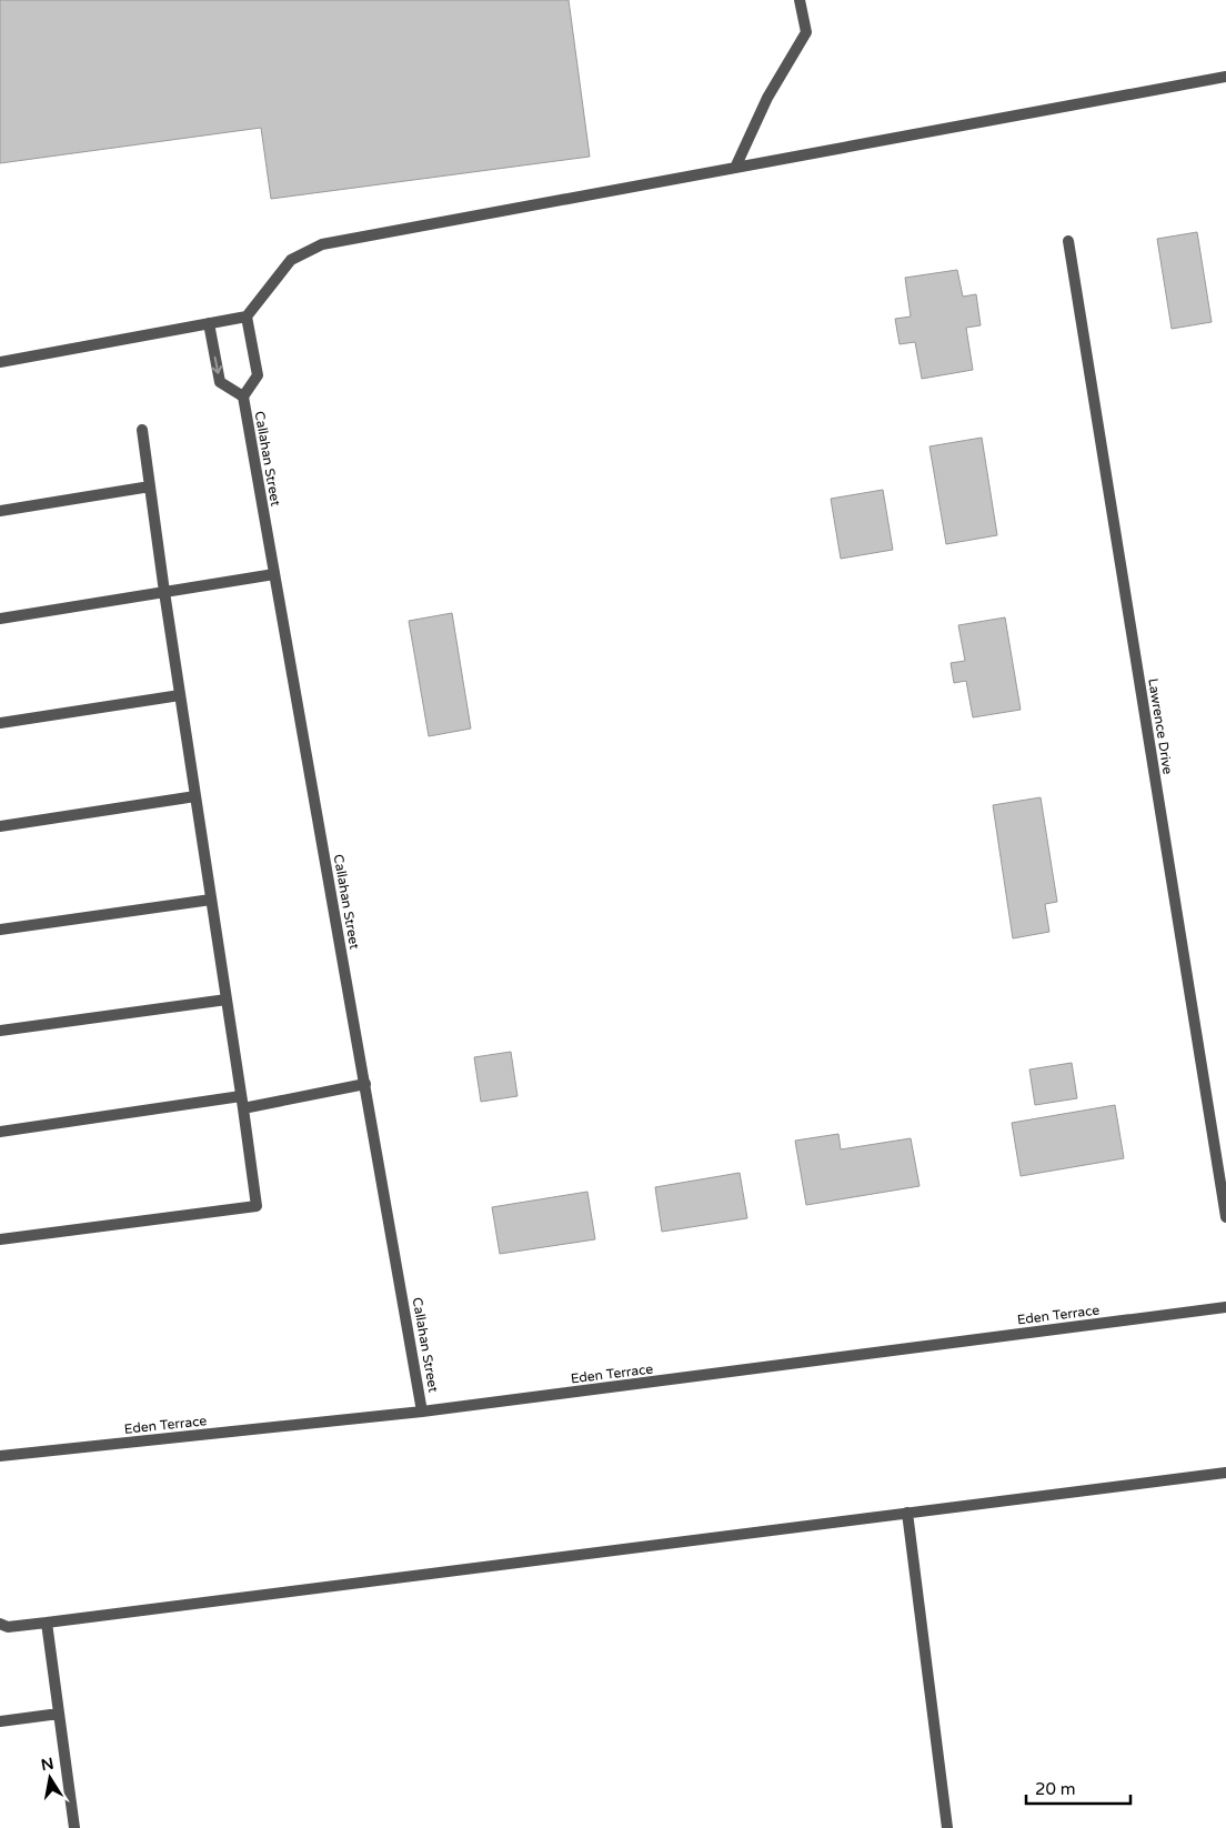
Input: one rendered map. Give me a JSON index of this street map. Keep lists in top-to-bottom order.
{
  "streets": {
    "street": ["Callahan Street", "Lawrence Drive", "Eden Terrace"]
  },
  "crossings": [
    ["Callahan Street", "Eden Terrace"]
  ],
  "scale_bar": "20 m",
  "north": "top"
}
